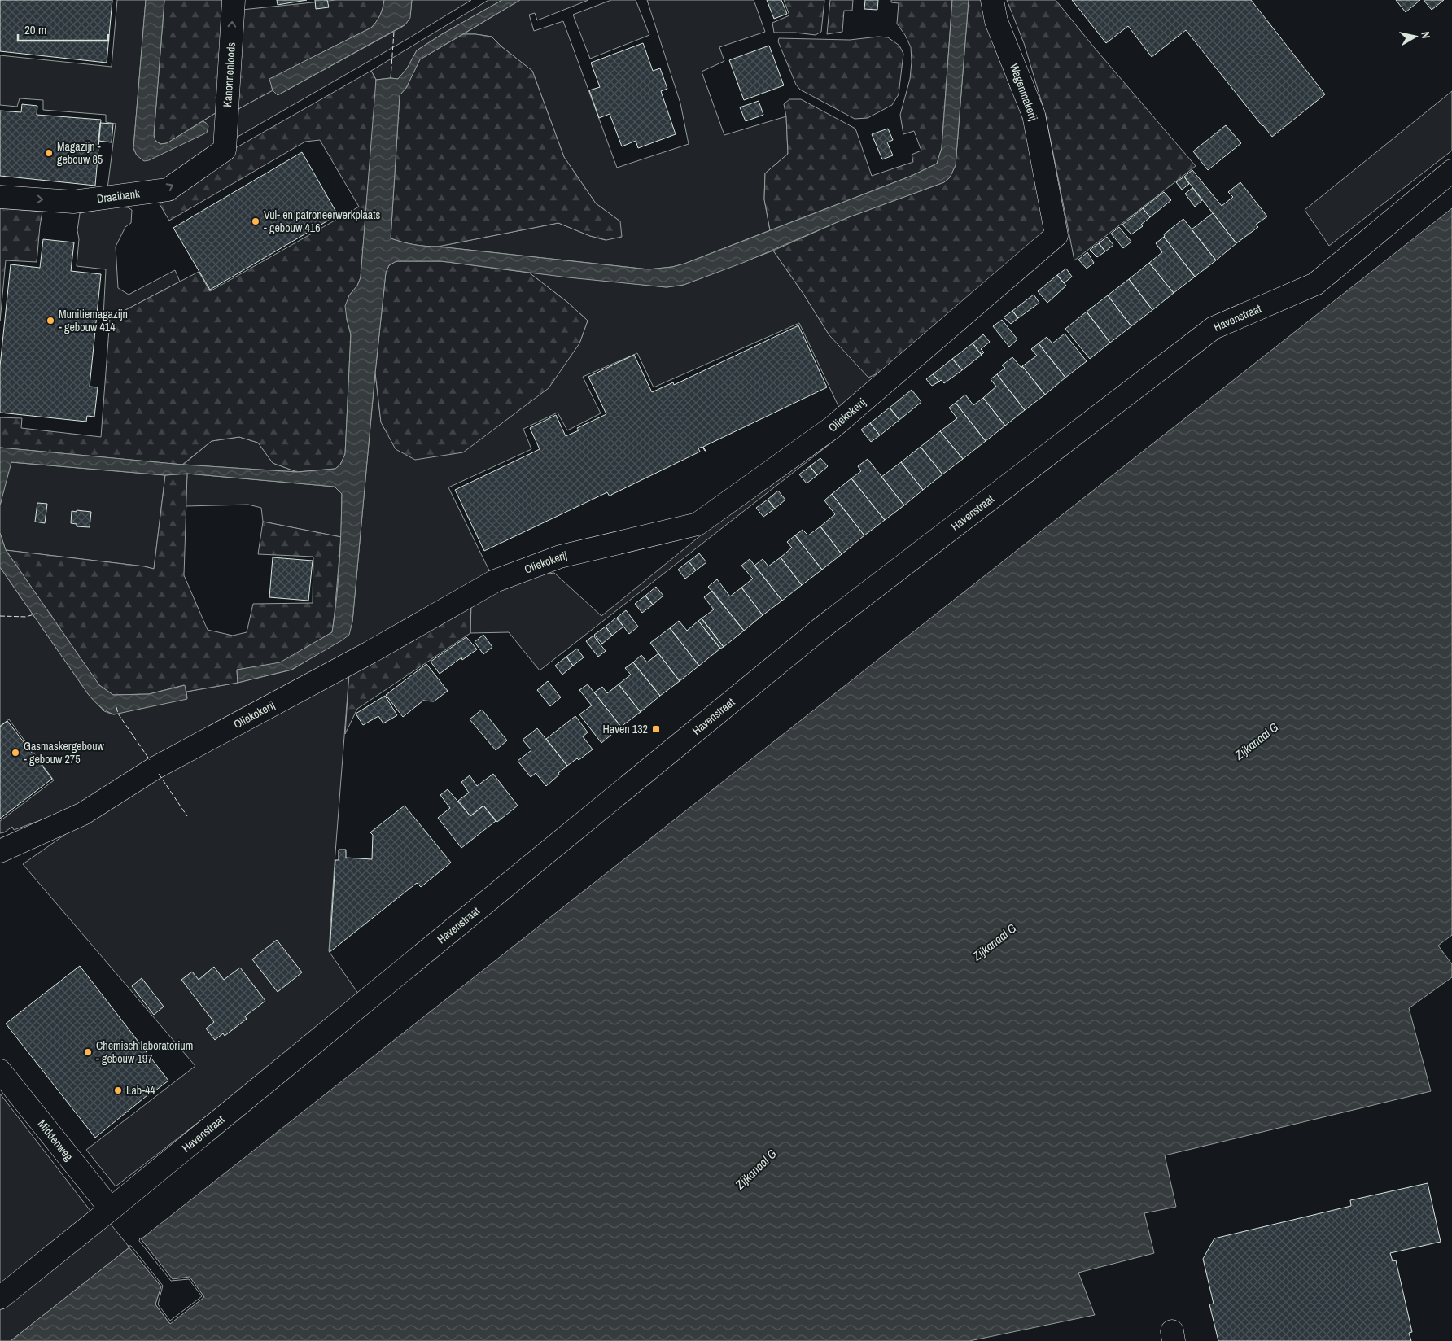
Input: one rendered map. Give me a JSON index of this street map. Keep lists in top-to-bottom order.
{
  "streets": {
    "street": [
      "Kanonnenloods",
      "Wagenmakerij",
      "Draaibank",
      "Havenstraat",
      "Oliekokerij",
      "Middenweg"
    ]
  },
  "crossings": [
    ["Kanonnenloods", "Draaibank"],
    ["Wagenmakerij", "Oliekokerij"],
    ["Havenstraat", "Middenweg"]
  ],
  "one_way": ["Kanonnenloods", "Draaibank"],
  "water": ["Zijkanaal G"],
  "places": {
    "other": [
      "Magazijn - gebouw 85",
      "Vul- en patroneerwerkplaats - gebouw 416",
      "Munitiemagazijn - gebouw 414",
      "Gasmaskergebouw - gebouw 275",
      "Chemisch laboratorium - gebouw 197",
      "Lab-44"
    ],
    "transit": ["Haven 132"]
  },
  "scale_bar": "20 m",
  "north": "right"
}
